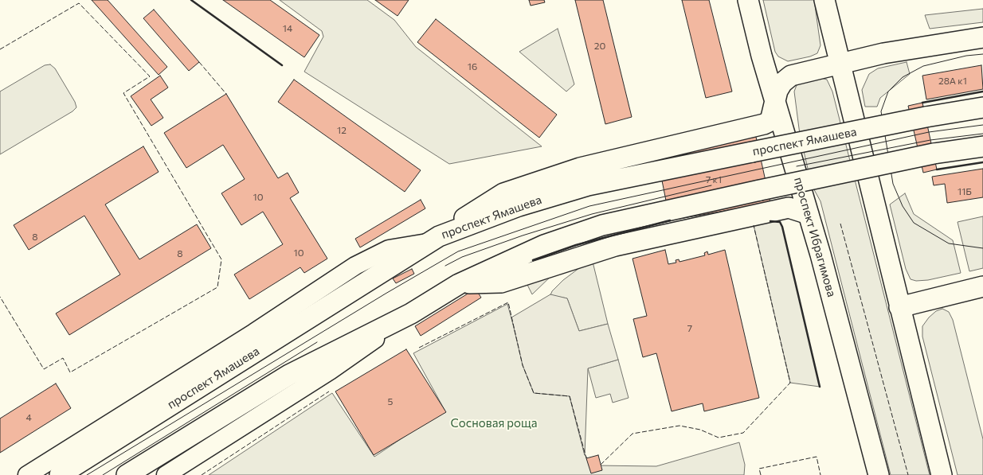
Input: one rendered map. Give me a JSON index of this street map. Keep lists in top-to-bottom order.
{
  "streets": {
    "main road": ["проспект Ямашева", "проспект Ибрагимова"]
  },
  "parks": ["Сосновая роща"],
  "house_numbers": [
    "14",
    "20",
    "16",
    "28А к1",
    "12",
    "7 к1",
    "11Б",
    "10",
    "8",
    "10",
    "8",
    "7",
    "5",
    "4"
  ]
}
